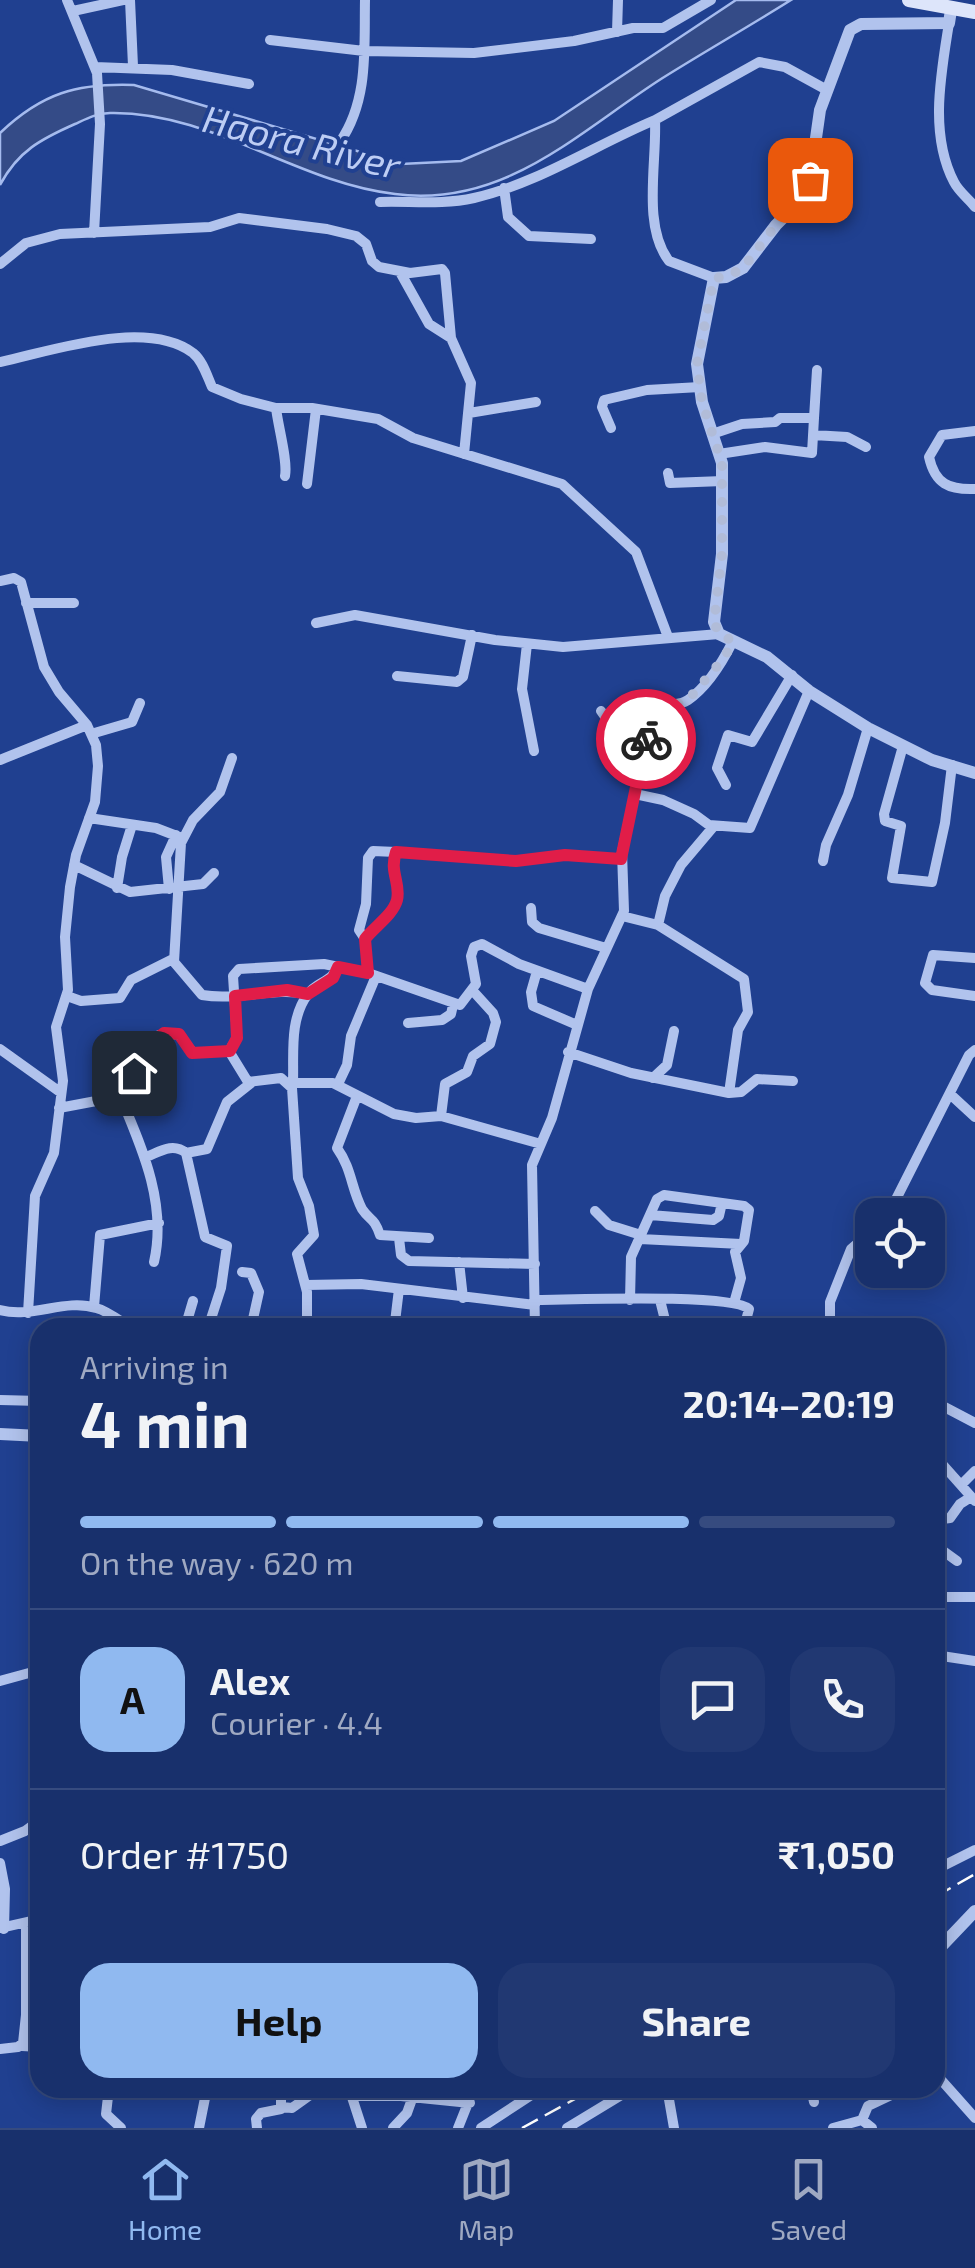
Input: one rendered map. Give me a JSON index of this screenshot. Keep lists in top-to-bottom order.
{
  "water": ["Haora River"],
  "page": {
    "heading": ["4 min", "Arriving in", "20:14–20:19"],
    "panel": [
      "Alex",
      "Courier · 4.4",
      "Order #1750",
      "₹1,050"
    ],
    "bar": "On the way · 620 m",
    "round": "A",
    "buttons": ["Help", "Share"],
    "tabs": ["Home", "Map", "Saved"]
  }
}
